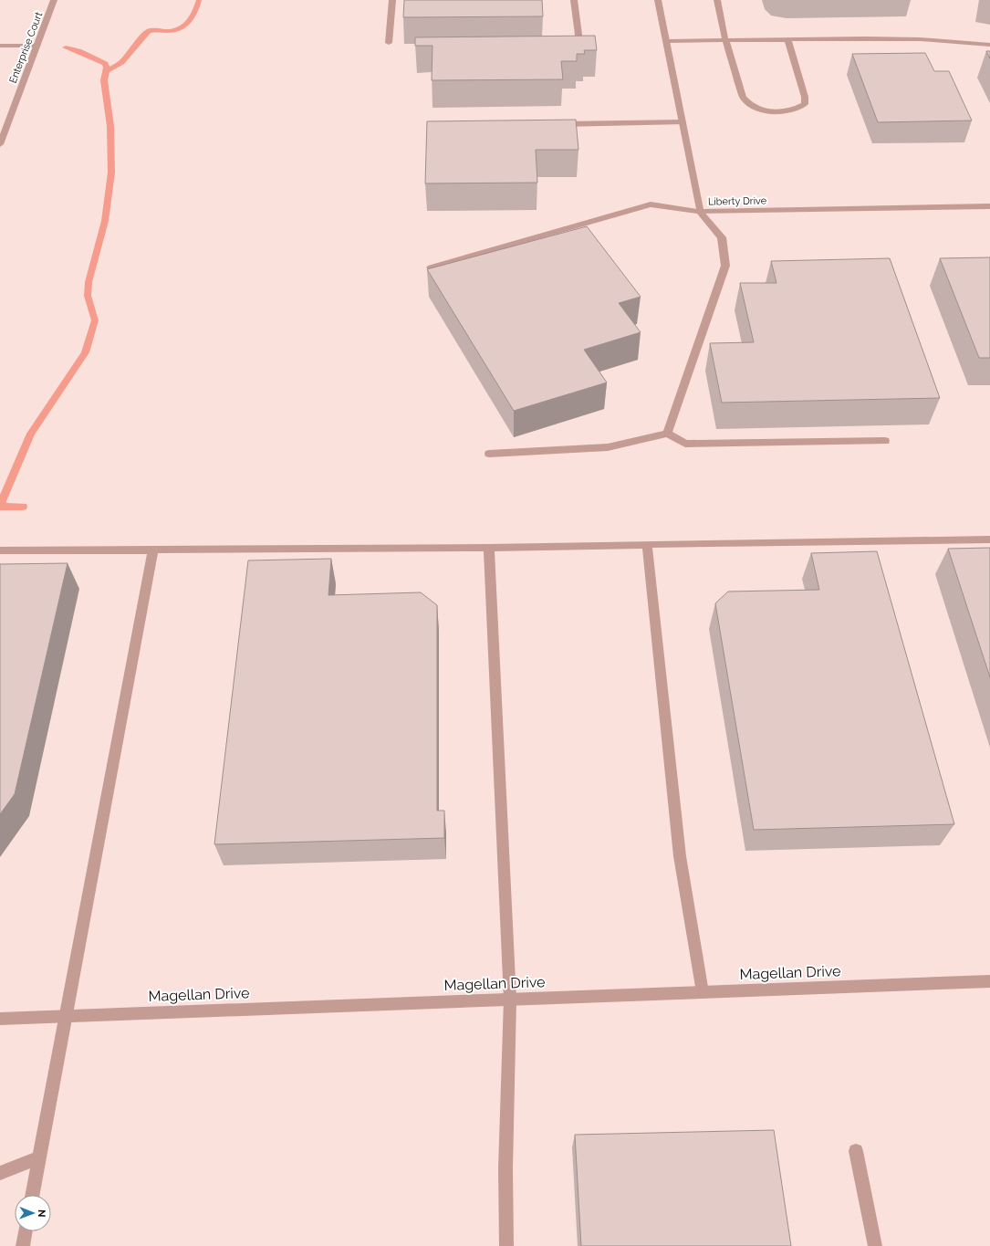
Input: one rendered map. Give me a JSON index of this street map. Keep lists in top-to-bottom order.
{
  "streets": {
    "street": ["Enterprise Court", "Liberty Drive", "Magellan Drive"]
  },
  "north": "right"
}
